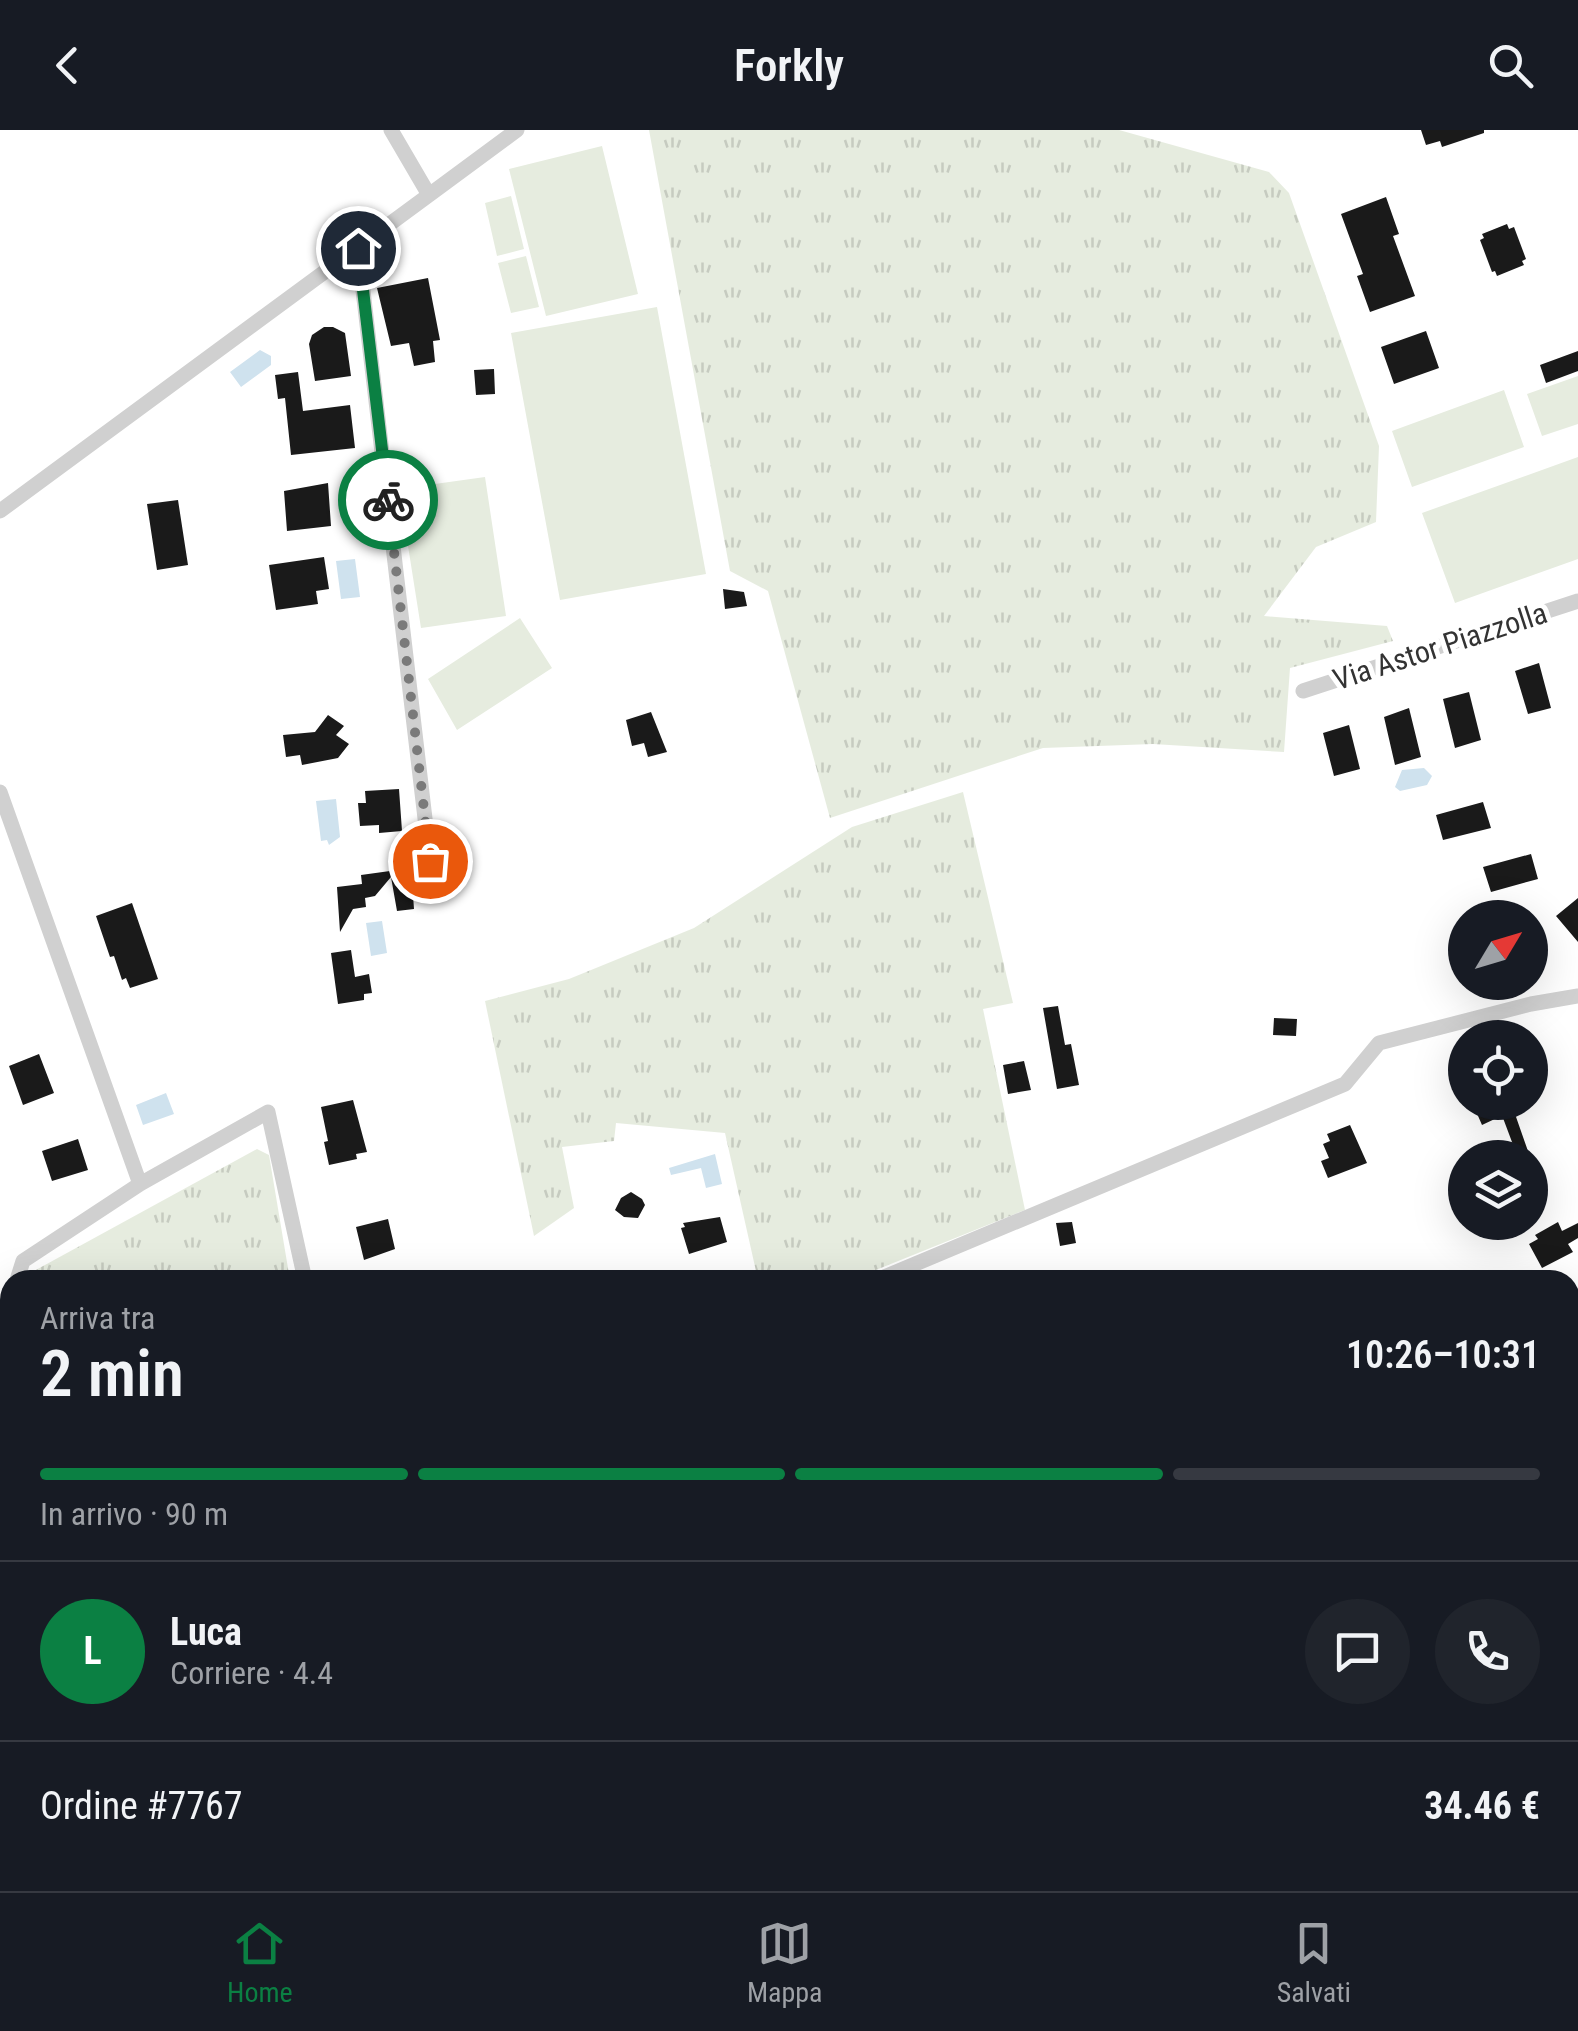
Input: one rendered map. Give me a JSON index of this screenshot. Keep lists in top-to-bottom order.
{
  "streets": {
    "street": ["Via Astor Piazzolla"]
  },
  "north": "top right",
  "page": {
    "header": "Forkly",
    "heading": ["2 min", "Arriva tra", "10:26–10:31"],
    "panel": [
      "Luca",
      "Corriere · 4.4",
      "Ordine #7767",
      "34.46 €"
    ],
    "bar": "In arrivo · 90 m",
    "round": "L",
    "tabs": ["Home", "Mappa", "Salvati"]
  }
}
